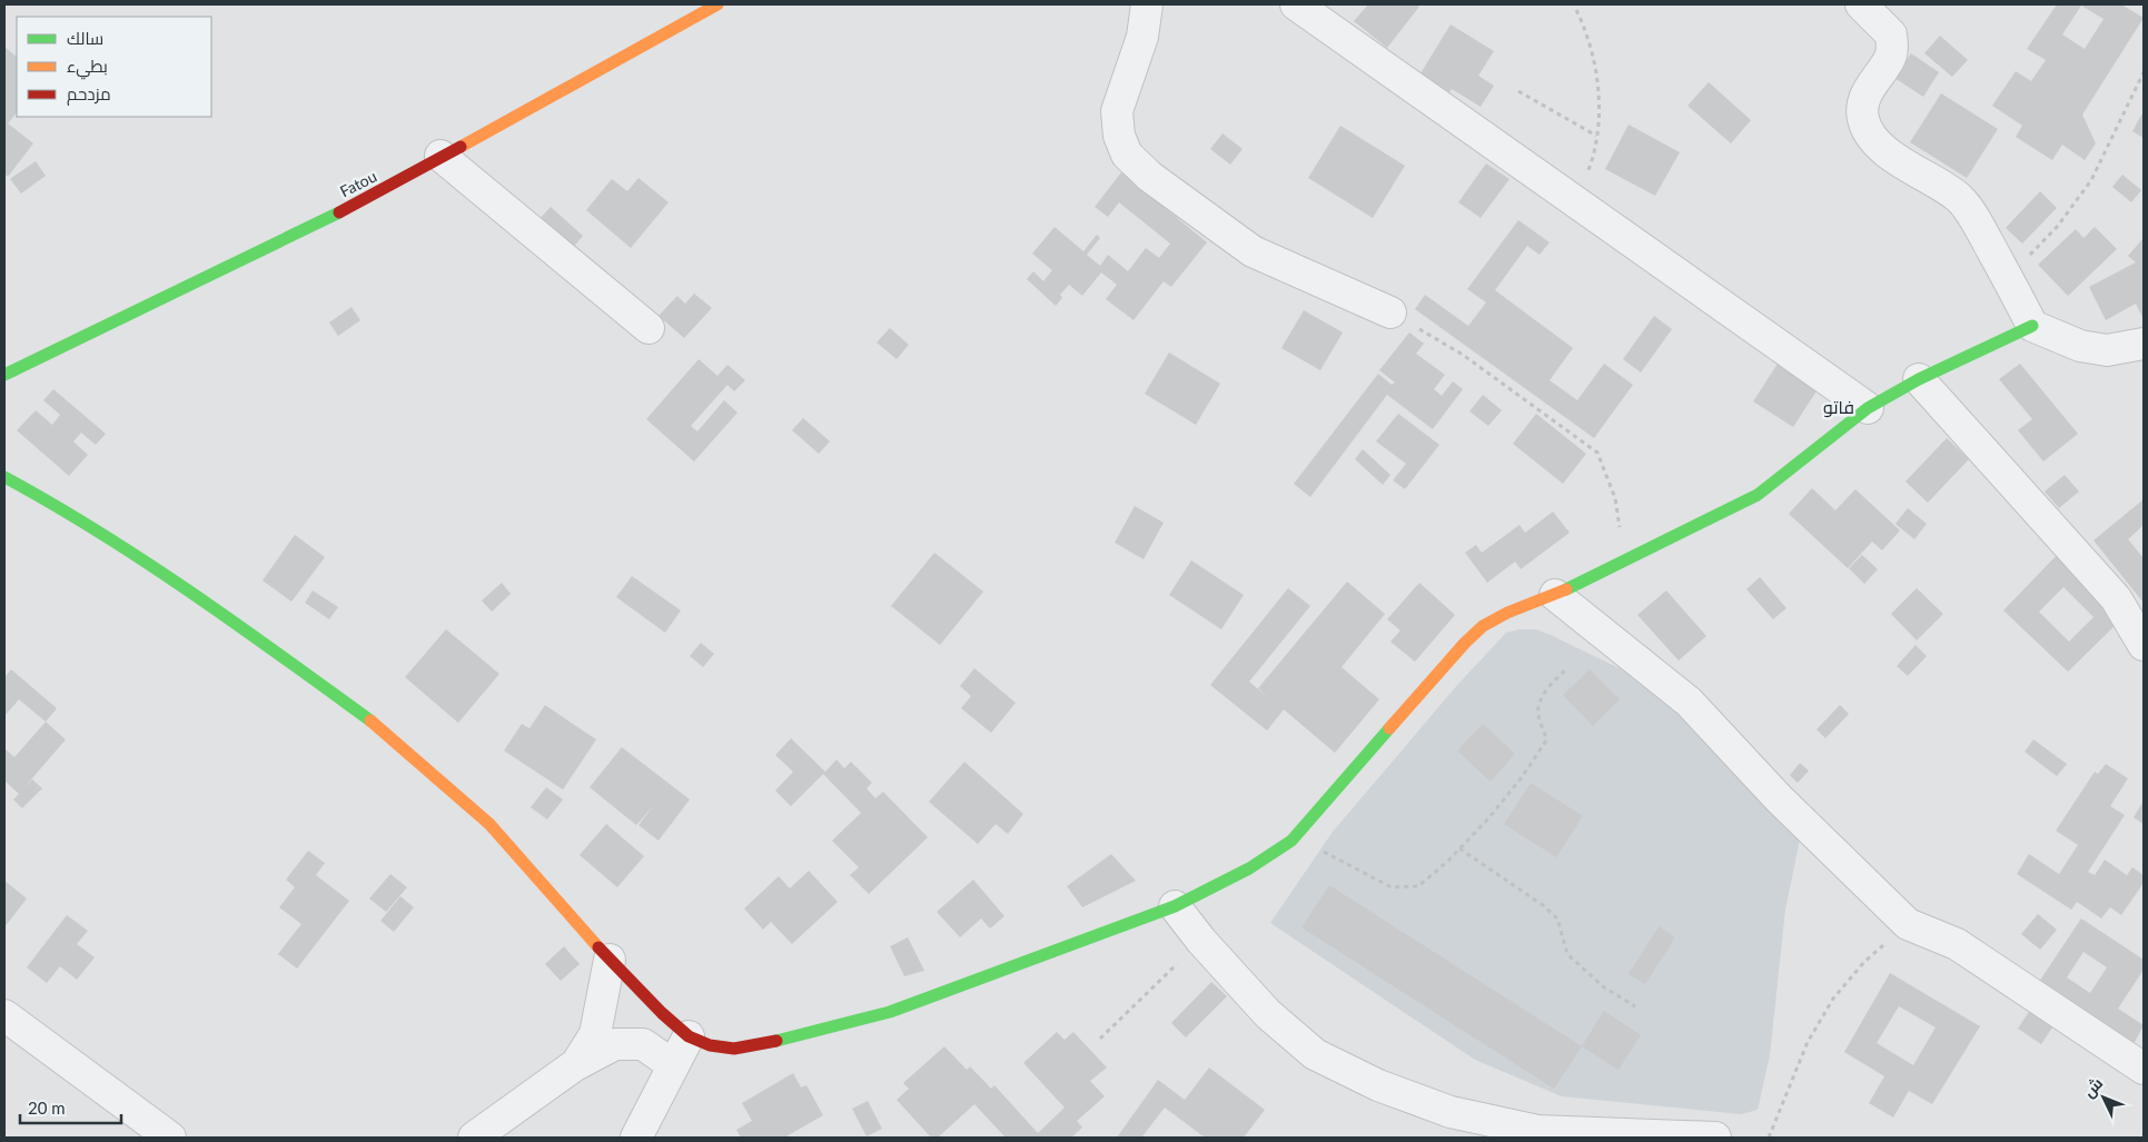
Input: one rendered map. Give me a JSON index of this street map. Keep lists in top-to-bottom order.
{
  "streets": {
    "street": ["Fatou"]
  },
  "districts": ["فاتو"],
  "legend": ["سالك", "بطيء", "مزدحم"],
  "scale_bar": "20 m",
  "north": "top left"
}
